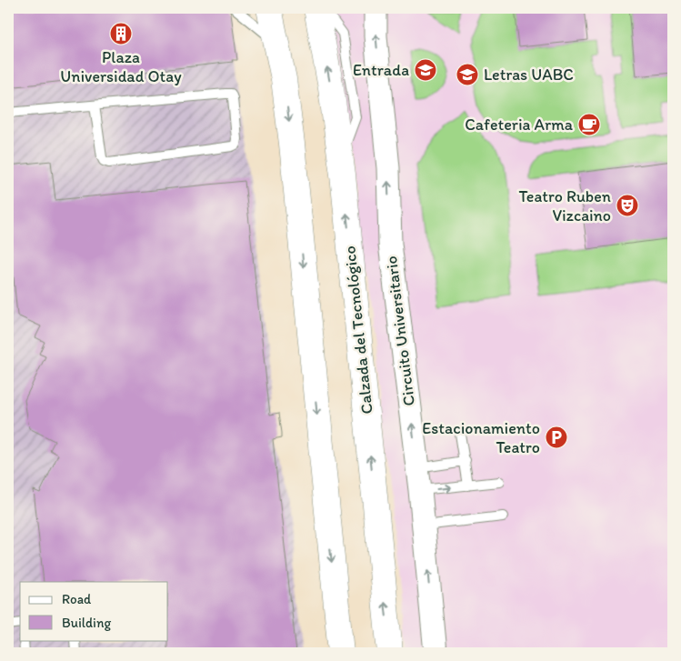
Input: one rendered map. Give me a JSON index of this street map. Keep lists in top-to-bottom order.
{
  "streets": {
    "main road": ["Calzada del Tecnológico"],
    "street": ["Circuito Universitario"]
  },
  "one_way": ["Circuito Universitario"],
  "places": {
    "building": ["Plaza Universidad Otay"],
    "school or university": ["Entrada", "Letras UABC"],
    "cafe": ["Cafeteria Arma"],
    "theatre": ["Teatro Ruben Vizcaino"],
    "parking": ["Estacionamiento Teatro"]
  },
  "legend": ["Road", "Building"]
}
